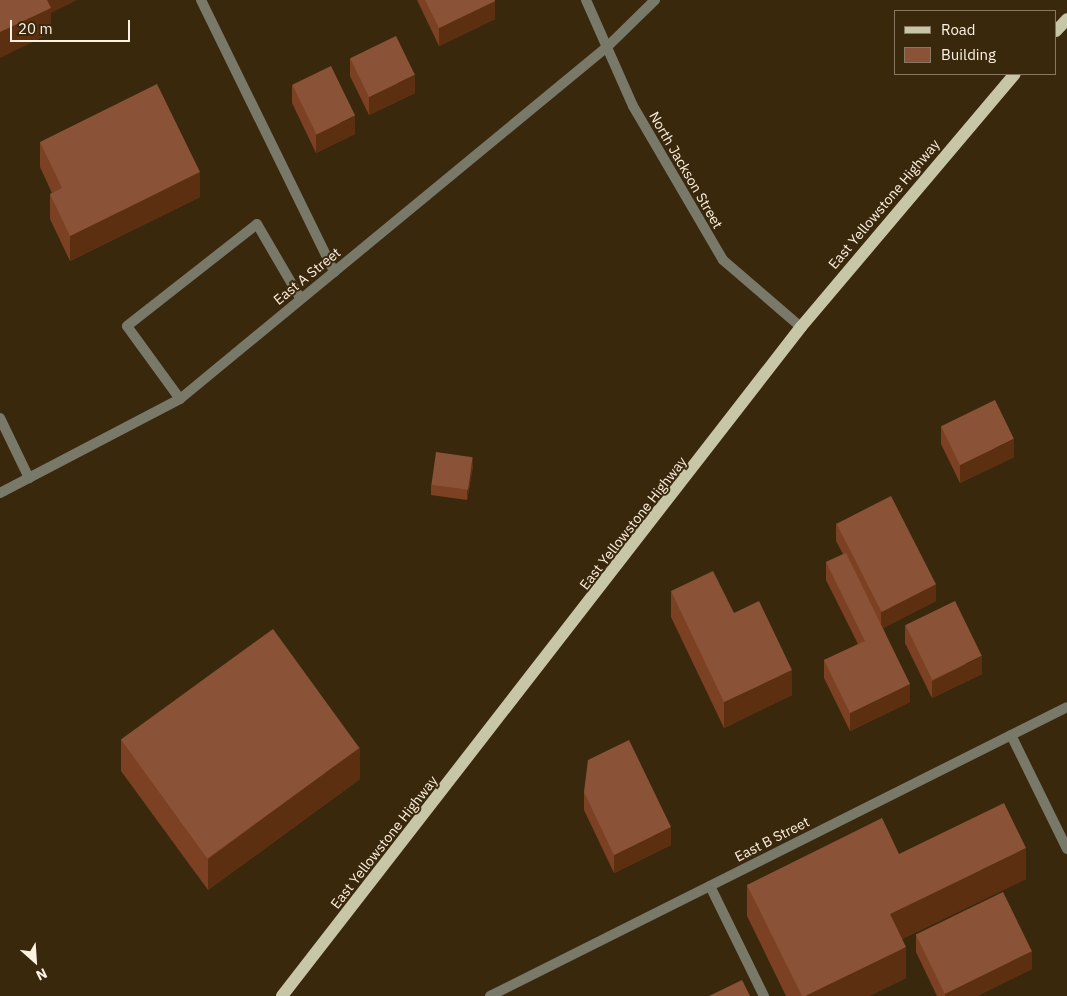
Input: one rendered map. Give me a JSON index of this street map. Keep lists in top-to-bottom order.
{
  "streets": {
    "main road": ["East Yellowstone Highway"],
    "street": ["North Jackson Street", "East A Street", "East B Street"]
  },
  "crossings": [
    ["North Jackson Street", "East Yellowstone Highway"],
    ["North Jackson Street", "East A Street"]
  ],
  "legend": ["Road", "Building"],
  "scale_bar": "20 m",
  "north": "bottom right"
}
